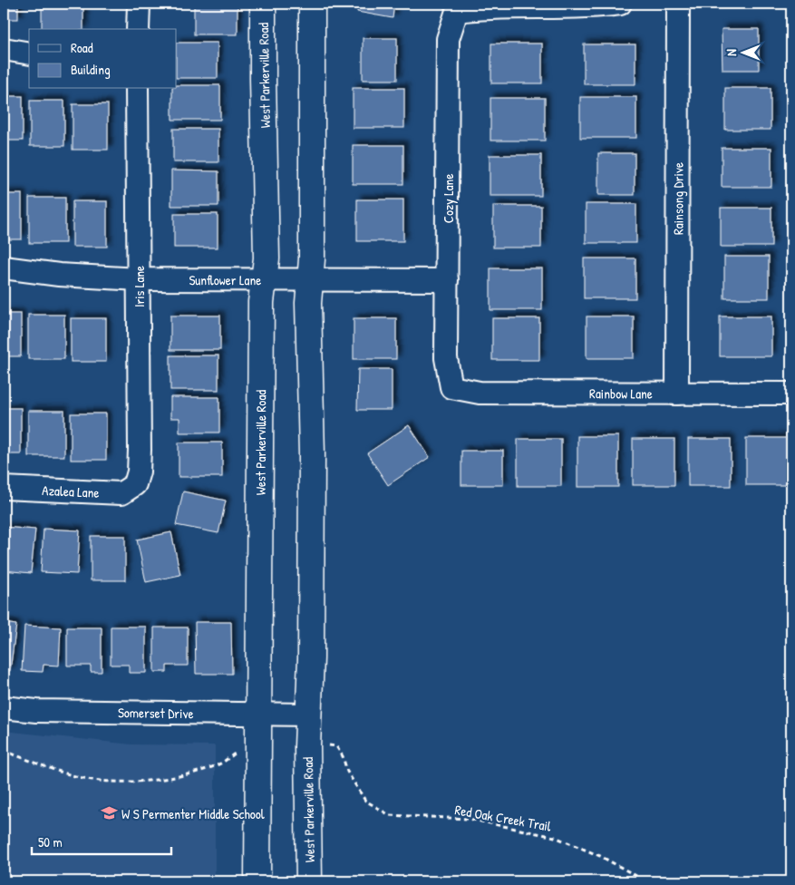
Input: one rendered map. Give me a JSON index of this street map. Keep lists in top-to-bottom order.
{
  "streets": {
    "main road": ["West Parkerville Road"],
    "street": [
      "Cozy Lane",
      "Rainsong Drive",
      "Sunflower Lane",
      "Iris Lane",
      "Rainbow Lane",
      "Azalea Lane",
      "Somerset Drive"
    ],
    "path": ["Red Oak Creek Trail"]
  },
  "crossings": [
    ["West Parkerville Road", "Sunflower Lane"],
    ["West Parkerville Road", "Somerset Drive"],
    ["Cozy Lane", "Sunflower Lane"],
    ["Cozy Lane", "Rainbow Lane"],
    ["Rainsong Drive", "Rainbow Lane"],
    ["Sunflower Lane", "Iris Lane"],
    ["Iris Lane", "Azalea Lane"]
  ],
  "places": {
    "school or university": ["W S Permenter Middle School"]
  },
  "legend": ["Road", "Building"],
  "scale_bar": "50 m",
  "north": "left"
}
